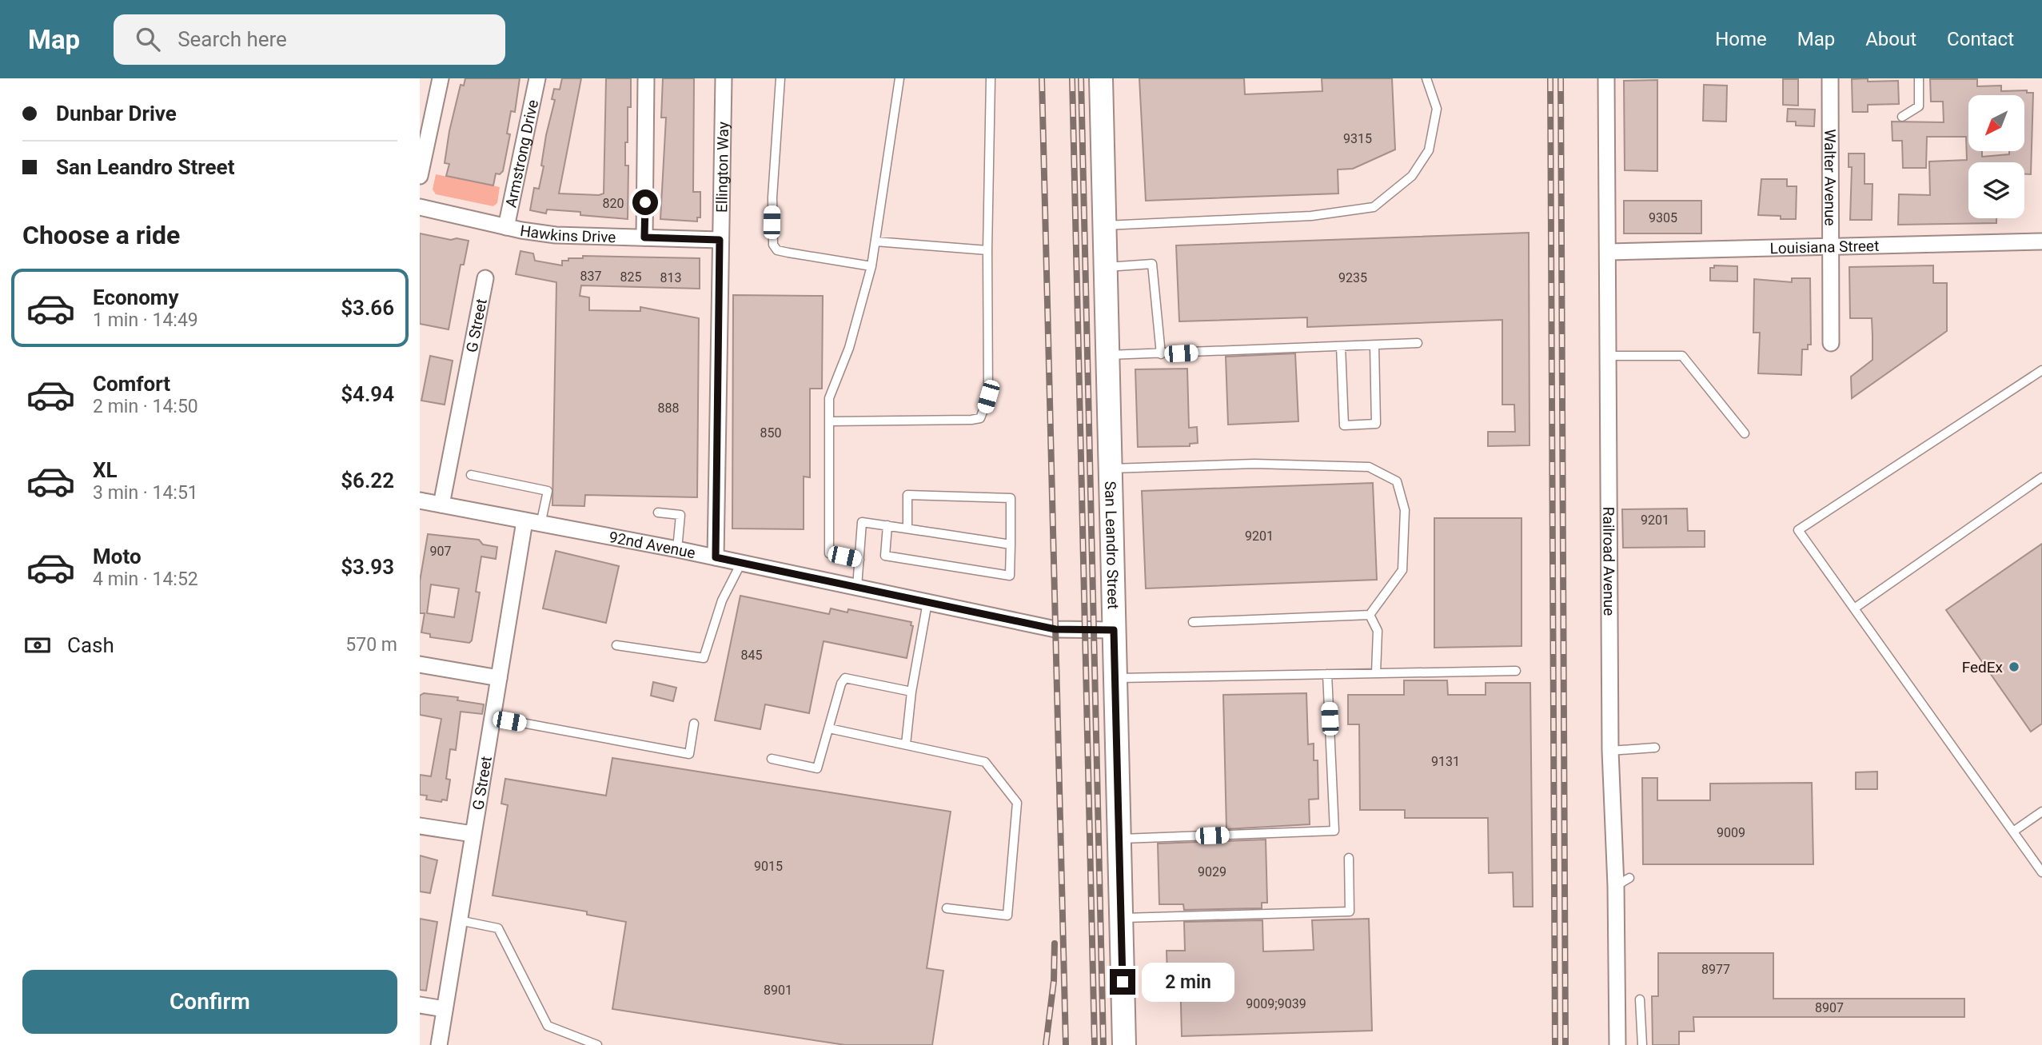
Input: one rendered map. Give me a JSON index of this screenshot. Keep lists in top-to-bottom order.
{
  "streets": {
    "main road": ["San Leandro Street"],
    "street": [
      "Armstrong Drive",
      "Ellington Way",
      "Walter Avenue",
      "Hawkins Drive",
      "Louisiana Street",
      "G Street",
      "92nd Avenue",
      "Railroad Avenue"
    ]
  },
  "crossings": [
    ["Armstrong Drive", "Hawkins Drive"],
    ["Ellington Way", "Hawkins Drive"],
    ["Ellington Way", "92nd Avenue"],
    ["Walter Avenue", "Louisiana Street"],
    ["Louisiana Street", "Railroad Avenue"],
    ["G Street", "92nd Avenue"],
    ["92nd Avenue", "San Leandro Street"]
  ],
  "places": ["FedEx"],
  "house_numbers": [
    "9315",
    "820",
    "9305",
    "837",
    "825",
    "813",
    "9235",
    "888",
    "850",
    "9201",
    "9201",
    "907",
    "845",
    "9131",
    "9009",
    "9015",
    "9029",
    "8977",
    "8901",
    "9009;9039",
    "8907"
  ],
  "north": "bottom left",
  "page": {
    "header": "Map",
    "search": "Search here",
    "nav": [
      "Home",
      "Map",
      "About",
      "Contact"
    ],
    "banner": ["Dunbar Drive", "San Leandro Street"],
    "heading": "Choose a ride",
    "list": [
      {
        "name": "Economy",
        "note": "1 min · 14:49",
        "value": "$3.66"
      },
      {
        "name": "Comfort",
        "note": "2 min · 14:50",
        "value": "$4.94"
      },
      {
        "name": "XL",
        "note": "3 min · 14:51",
        "value": "$6.22"
      },
      {
        "name": "Moto",
        "note": "4 min · 14:52",
        "value": "$3.93"
      }
    ],
    "pay": ["Cash", "570 m"],
    "buttons": "Confirm",
    "bubble": "2 min"
  }
}
